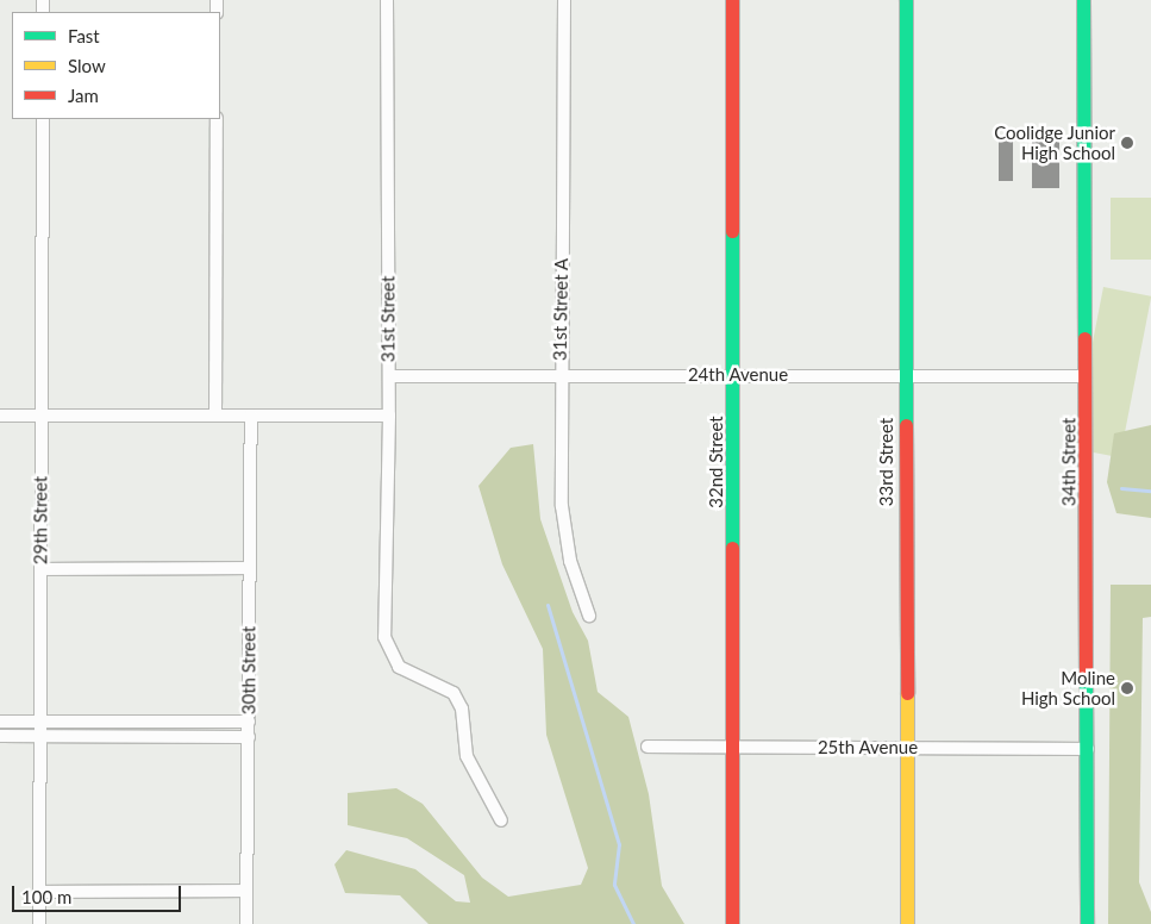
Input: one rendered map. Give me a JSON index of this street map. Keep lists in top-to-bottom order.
{
  "streets": {
    "street": [
      "31st Street A",
      "31st Street",
      "24th Avenue",
      "32nd Street",
      "33rd Street",
      "34th Street",
      "29th Street",
      "30th Street",
      "25th Avenue"
    ]
  },
  "crossings": [
    ["31st Street A", "24th Avenue"],
    ["31st Street", "24th Avenue"],
    ["24th Avenue", "32nd Street"],
    ["24th Avenue", "33rd Street"],
    ["24th Avenue", "34th Street"],
    ["32nd Street", "25th Avenue"],
    ["33rd Street", "25th Avenue"],
    ["34th Street", "25th Avenue"]
  ],
  "places": ["Coolidge Junior High School", "Moline High School"],
  "legend": ["Fast", "Slow", "Jam"],
  "scale_bar": "100 m"
}
